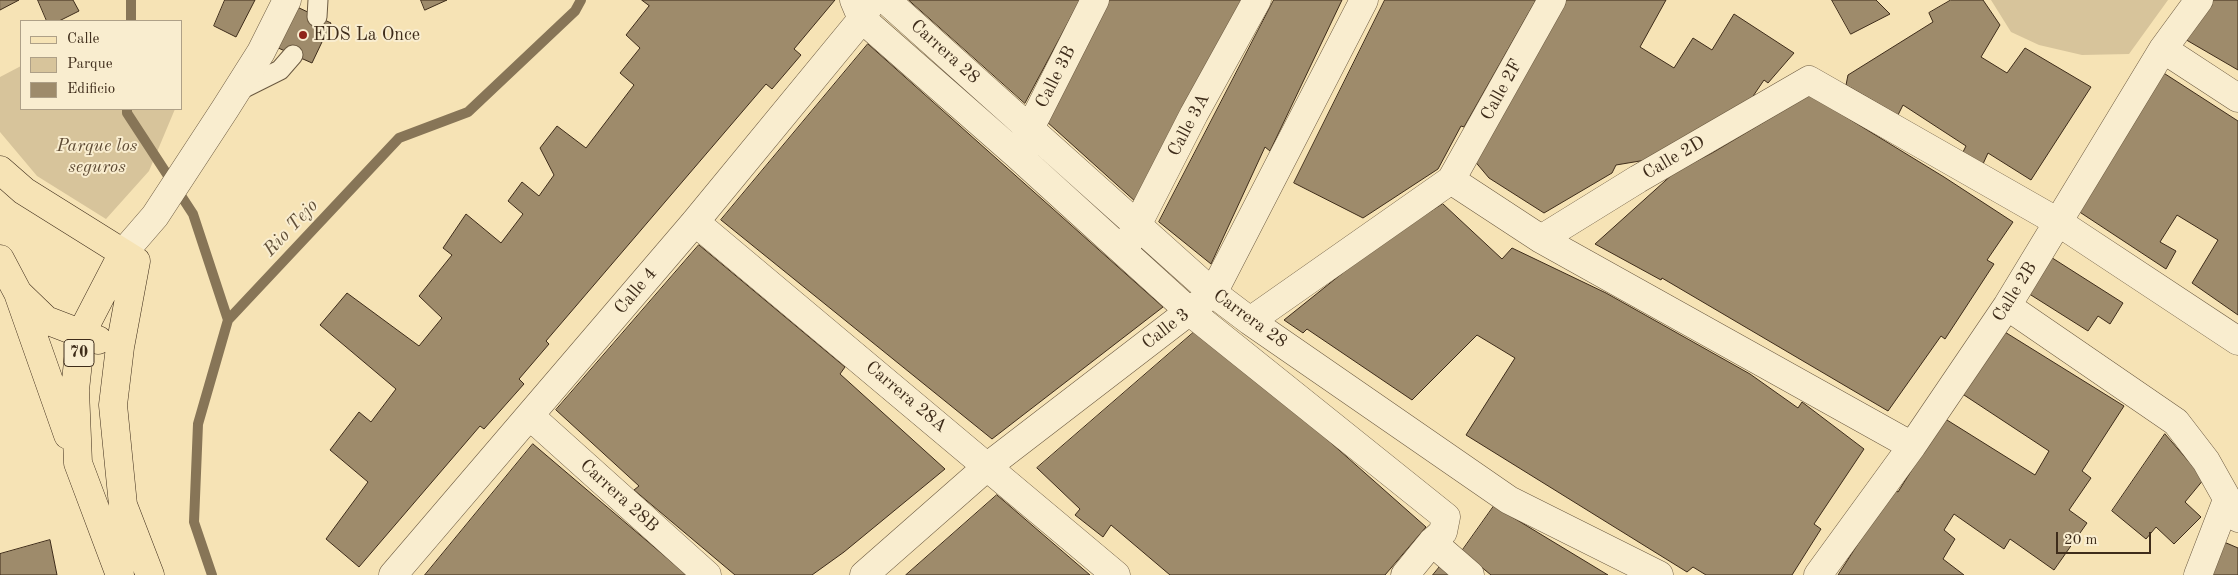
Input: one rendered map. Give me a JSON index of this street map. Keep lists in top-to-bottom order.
{
  "streets": {
    "main road": ["70"],
    "street": [
      "Carrera 28",
      "Calle 3B",
      "Calle 2F",
      "Calle 3A",
      "Calle 2D",
      "Calle 4",
      "Calle 2B",
      "Calle 3",
      "Carrera 28A",
      "Carrera 28B"
    ]
  },
  "crossings": [
    ["Carrera 28", "Calle 3B"],
    ["Carrera 28", "Calle 3A"],
    ["Carrera 28", "Calle 4"],
    ["Carrera 28", "Calle 3"],
    ["Calle 2D", "Calle 2B"],
    ["Calle 4", "Carrera 28A"],
    ["Calle 4", "Carrera 28B"],
    ["Calle 3", "Carrera 28A"]
  ],
  "water": ["Rio Tejo"],
  "parks": ["Parque los seguros"],
  "places": ["EDS La Once"],
  "legend": ["Calle", "Parque", "Edificio"],
  "scale_bar": "20 m"
}
